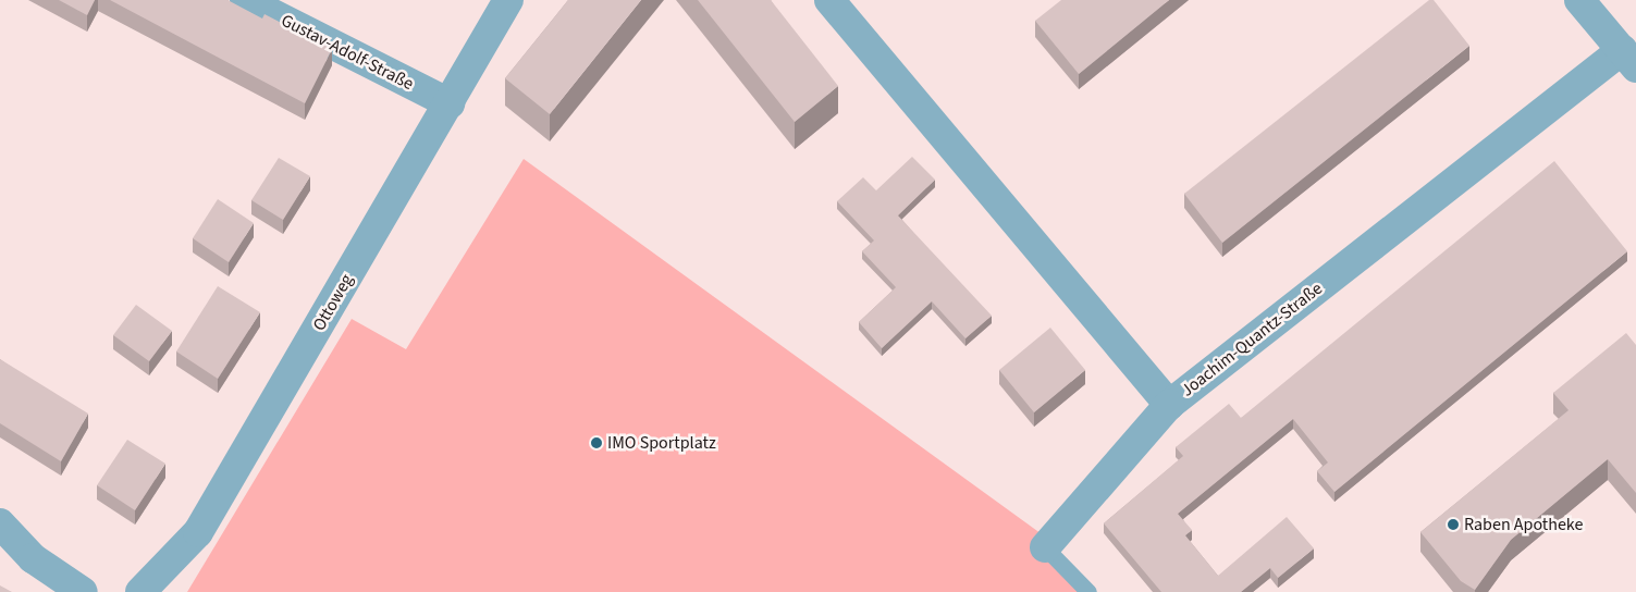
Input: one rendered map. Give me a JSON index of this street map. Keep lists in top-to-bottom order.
{
  "streets": {
    "street": ["Gustav-Adolf-Straße", "Ottoweg", "Joachim-Quantz-Straße"]
  },
  "crossings": [
    ["Gustav-Adolf-Straße", "Ottoweg"]
  ],
  "places": ["IMO Sportplatz", "Raben Apotheke"]
}
